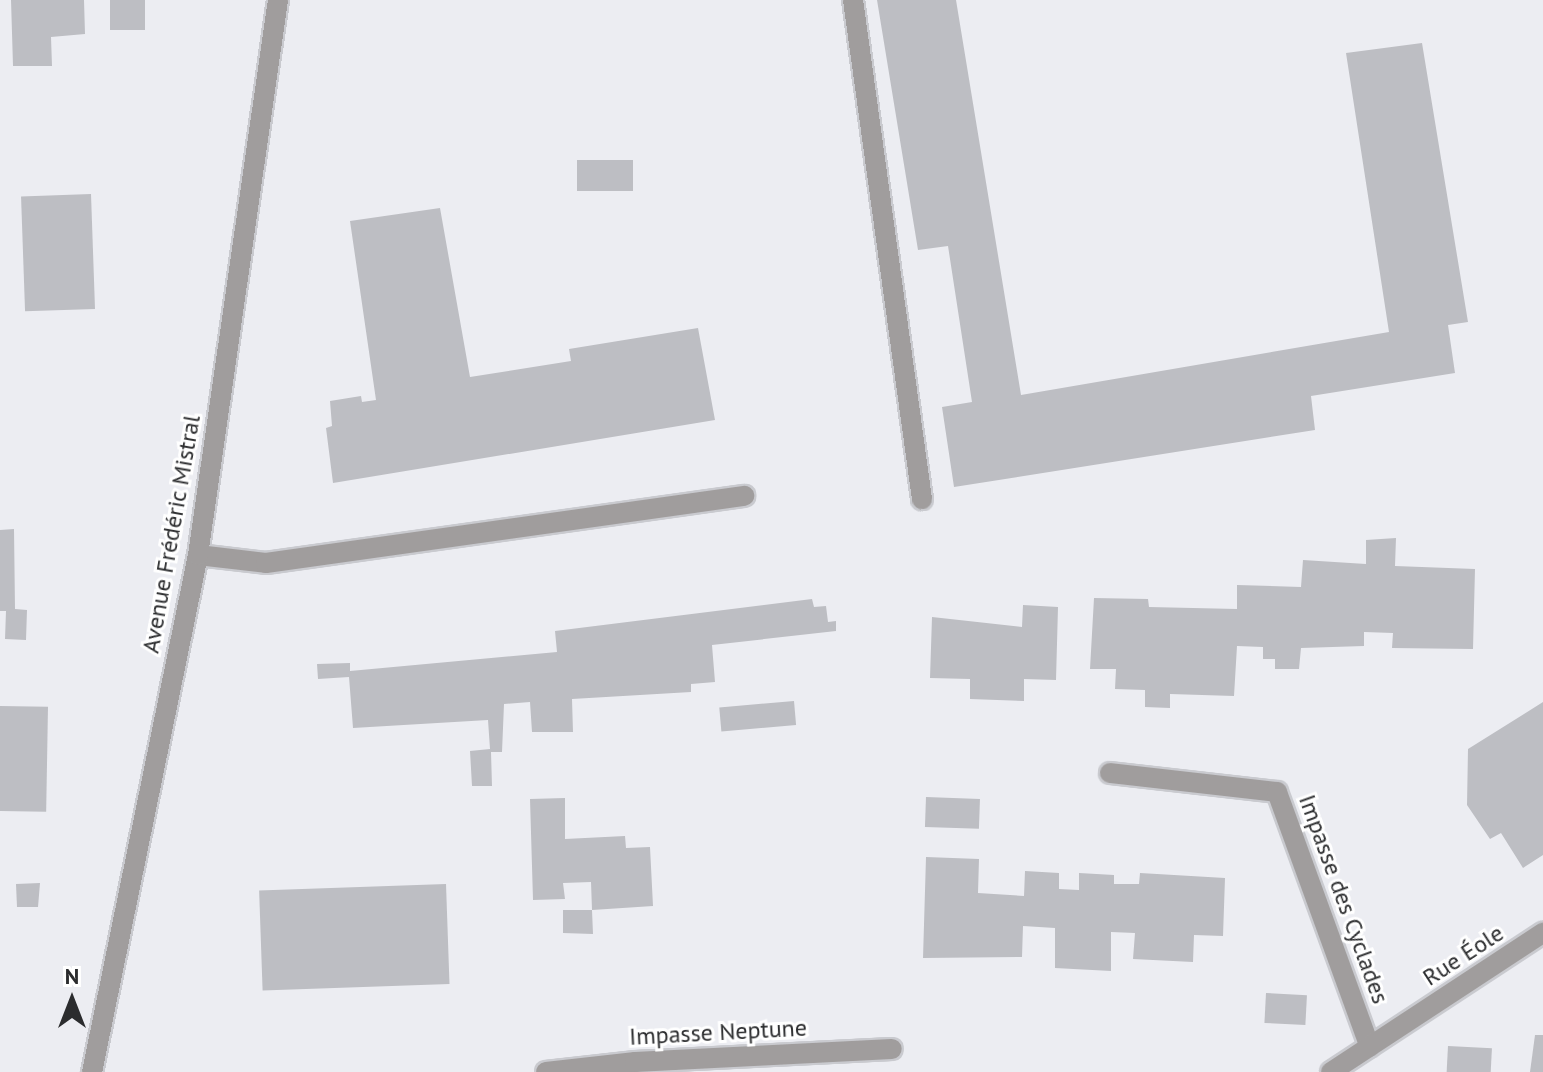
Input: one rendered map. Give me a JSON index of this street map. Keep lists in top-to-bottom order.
{
  "streets": {
    "street": [
      "Avenue Frédéric Mistral",
      "Impasse des Cyclades",
      "Rue Éole",
      "Impasse Neptune"
    ]
  },
  "crossings": [
    ["Impasse des Cyclades", "Rue Éole"]
  ],
  "north": "top"
}
